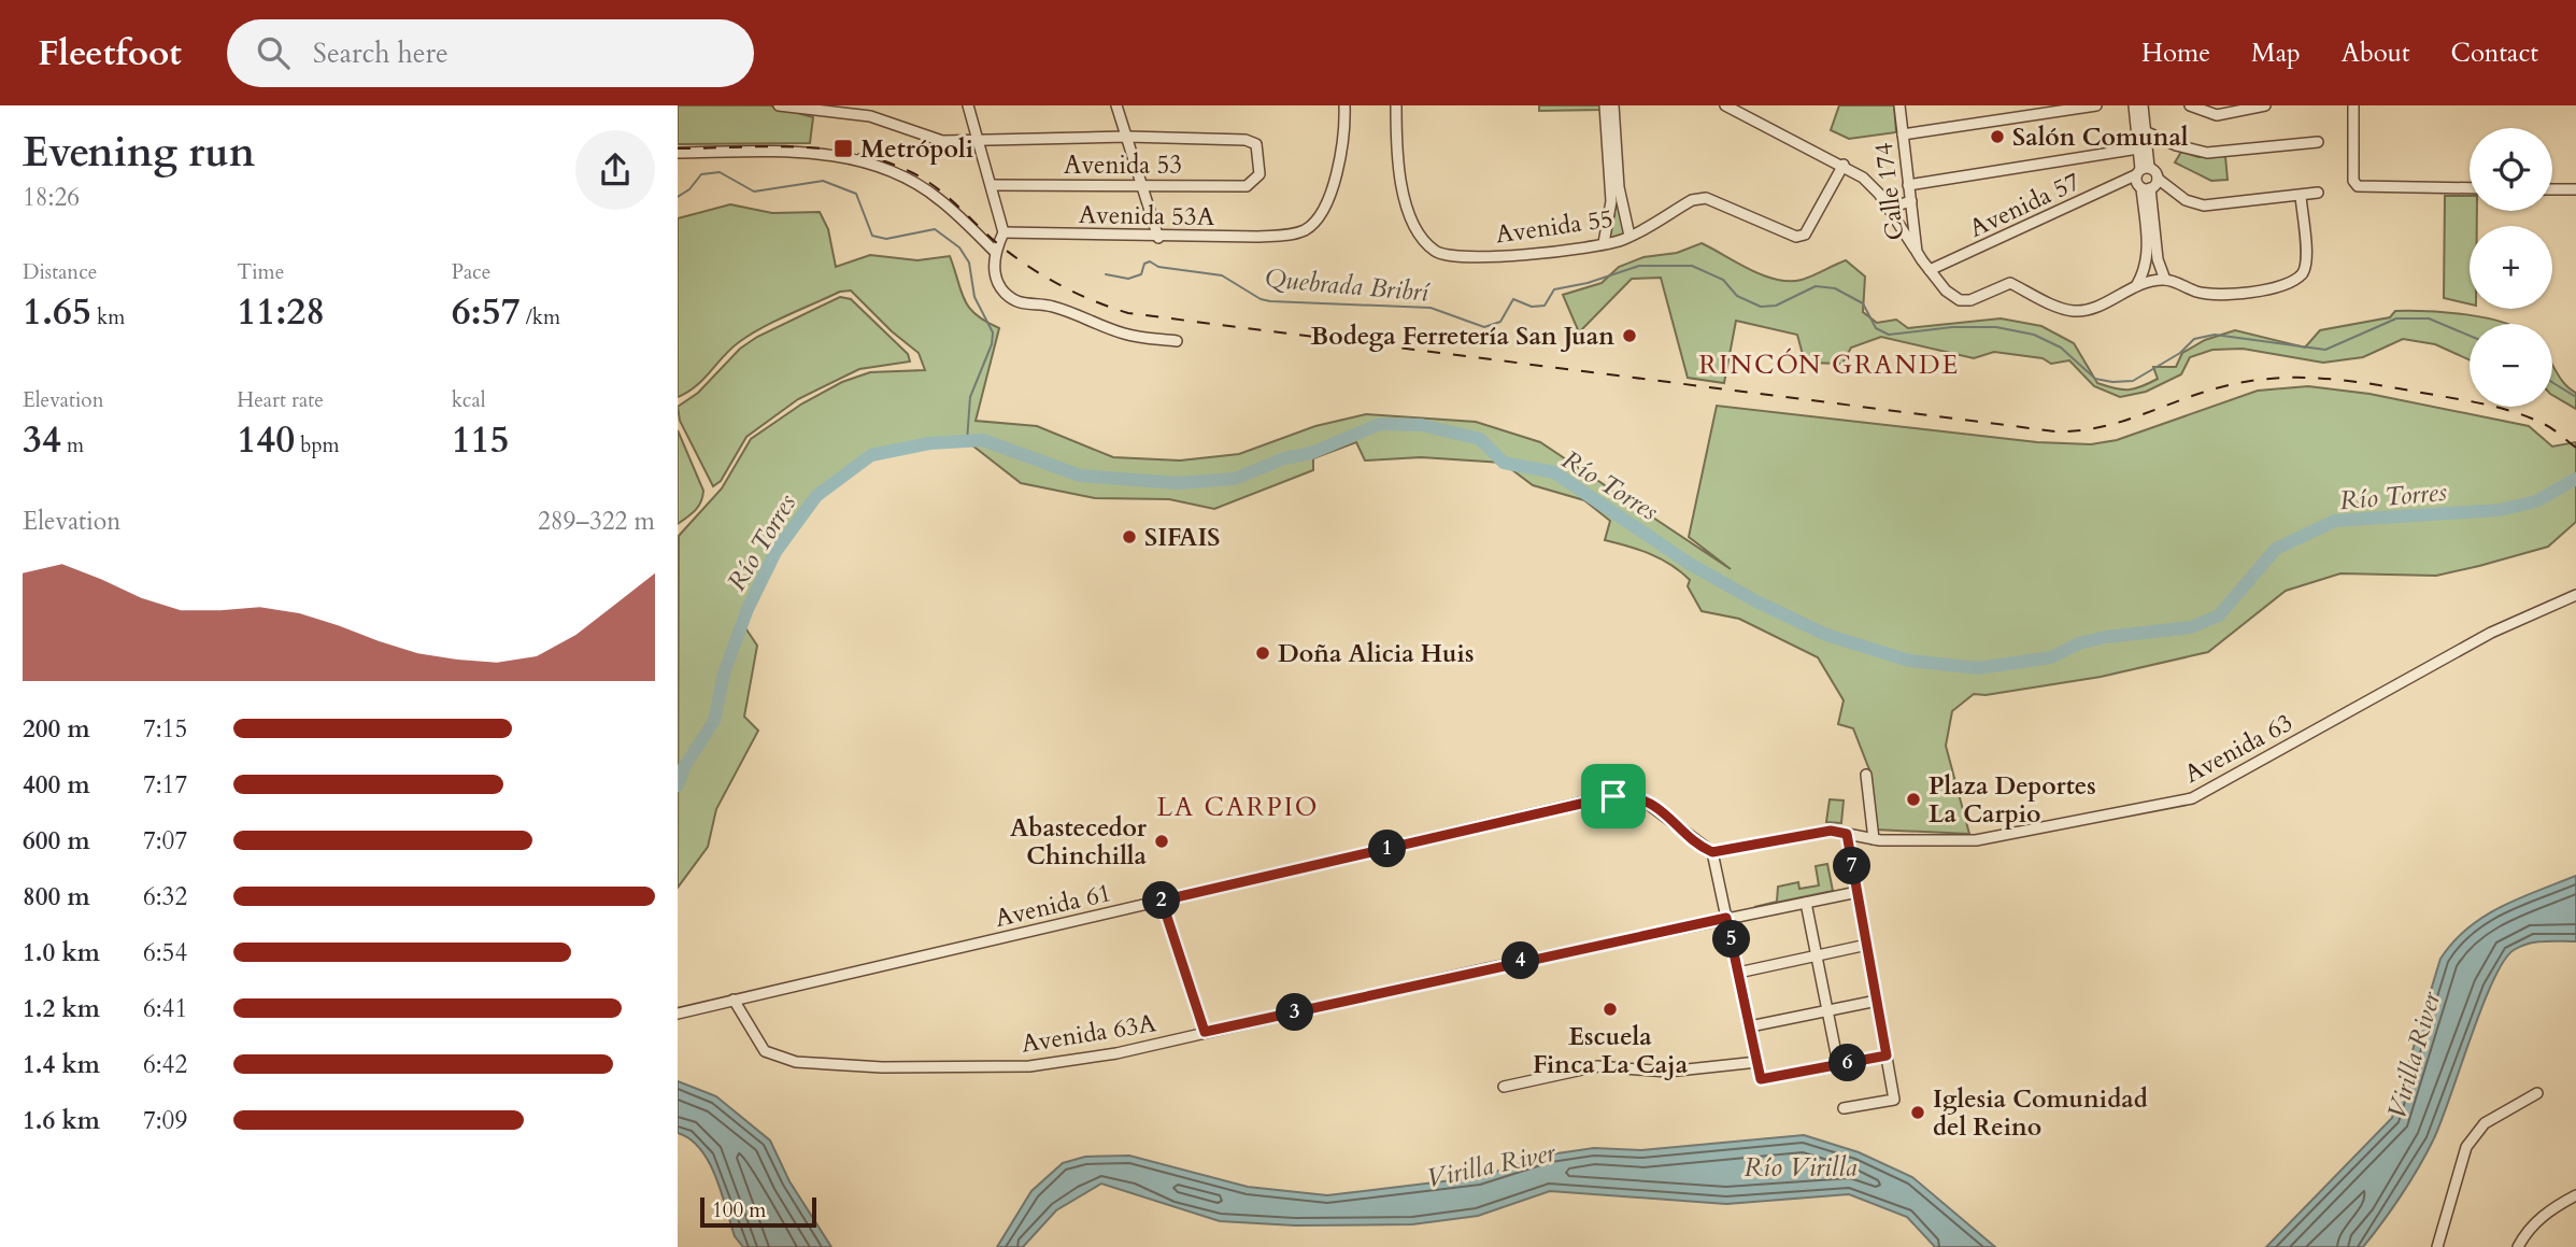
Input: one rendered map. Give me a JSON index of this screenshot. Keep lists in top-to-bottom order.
{
  "streets": {
    "street": [
      "Avenida 53",
      "Calle 174",
      "Avenida 57",
      "Avenida 53A",
      "Avenida 55",
      "Avenida 63",
      "Avenida 61",
      "Avenida 63A"
    ]
  },
  "crossings": [
    ["Calle 174", "Avenida 57"],
    ["Avenida 63", "Avenida 61"],
    ["Avenida 61", "Avenida 63A"]
  ],
  "districts": ["RINCÓN GRANDE", "LA CARPIO"],
  "water": [
    "Quebrada Bribrí",
    "Río Torres",
    "Virilla River",
    "Río Virilla"
  ],
  "places": {
    "other": [
      "Salón Comunal",
      "Bodega Ferretería San Juan",
      "SIFAIS",
      "Doña Alicia Huis",
      "Plaza Deportes La Carpio",
      "Abastecedor Chinchilla",
      "Escuela Finca La Caja",
      "Iglesia Comunidad del Reino"
    ],
    "transit": ["Metrópoli"]
  },
  "scale_bar": "100 m",
  "page": {
    "header": "Fleetfoot",
    "search": "Search here",
    "nav": [
      "Home",
      "Map",
      "About",
      "Contact"
    ],
    "heading": ["Evening run", "18:26"],
    "map_buttons": ["+", "−"],
    "stats": [
      ["Distance", "1.65 km"],
      ["Time", "11:28"],
      ["Pace", "6:57 /km"],
      ["Elevation", "34 m"],
      ["Heart rate", "140 bpm"],
      ["kcal", "115"]
    ],
    "chart": ["Elevation", "289–322 m"],
    "list": [
      {
        "name": "200 m",
        "note": "7:15"
      },
      {
        "name": "400 m",
        "note": "7:17"
      },
      {
        "name": "600 m",
        "note": "7:07"
      },
      {
        "name": "800 m",
        "note": "6:32"
      },
      {
        "name": "1.0 km",
        "note": "6:54"
      },
      {
        "name": "1.2 km",
        "note": "6:41"
      },
      {
        "name": "1.4 km",
        "note": "6:42"
      },
      {
        "name": "1.6 km",
        "note": "7:09"
      }
    ],
    "pins": [
      "1",
      "7",
      "2",
      "5",
      "4",
      "3",
      "6"
    ],
    "scale": "100 m"
  }
}
